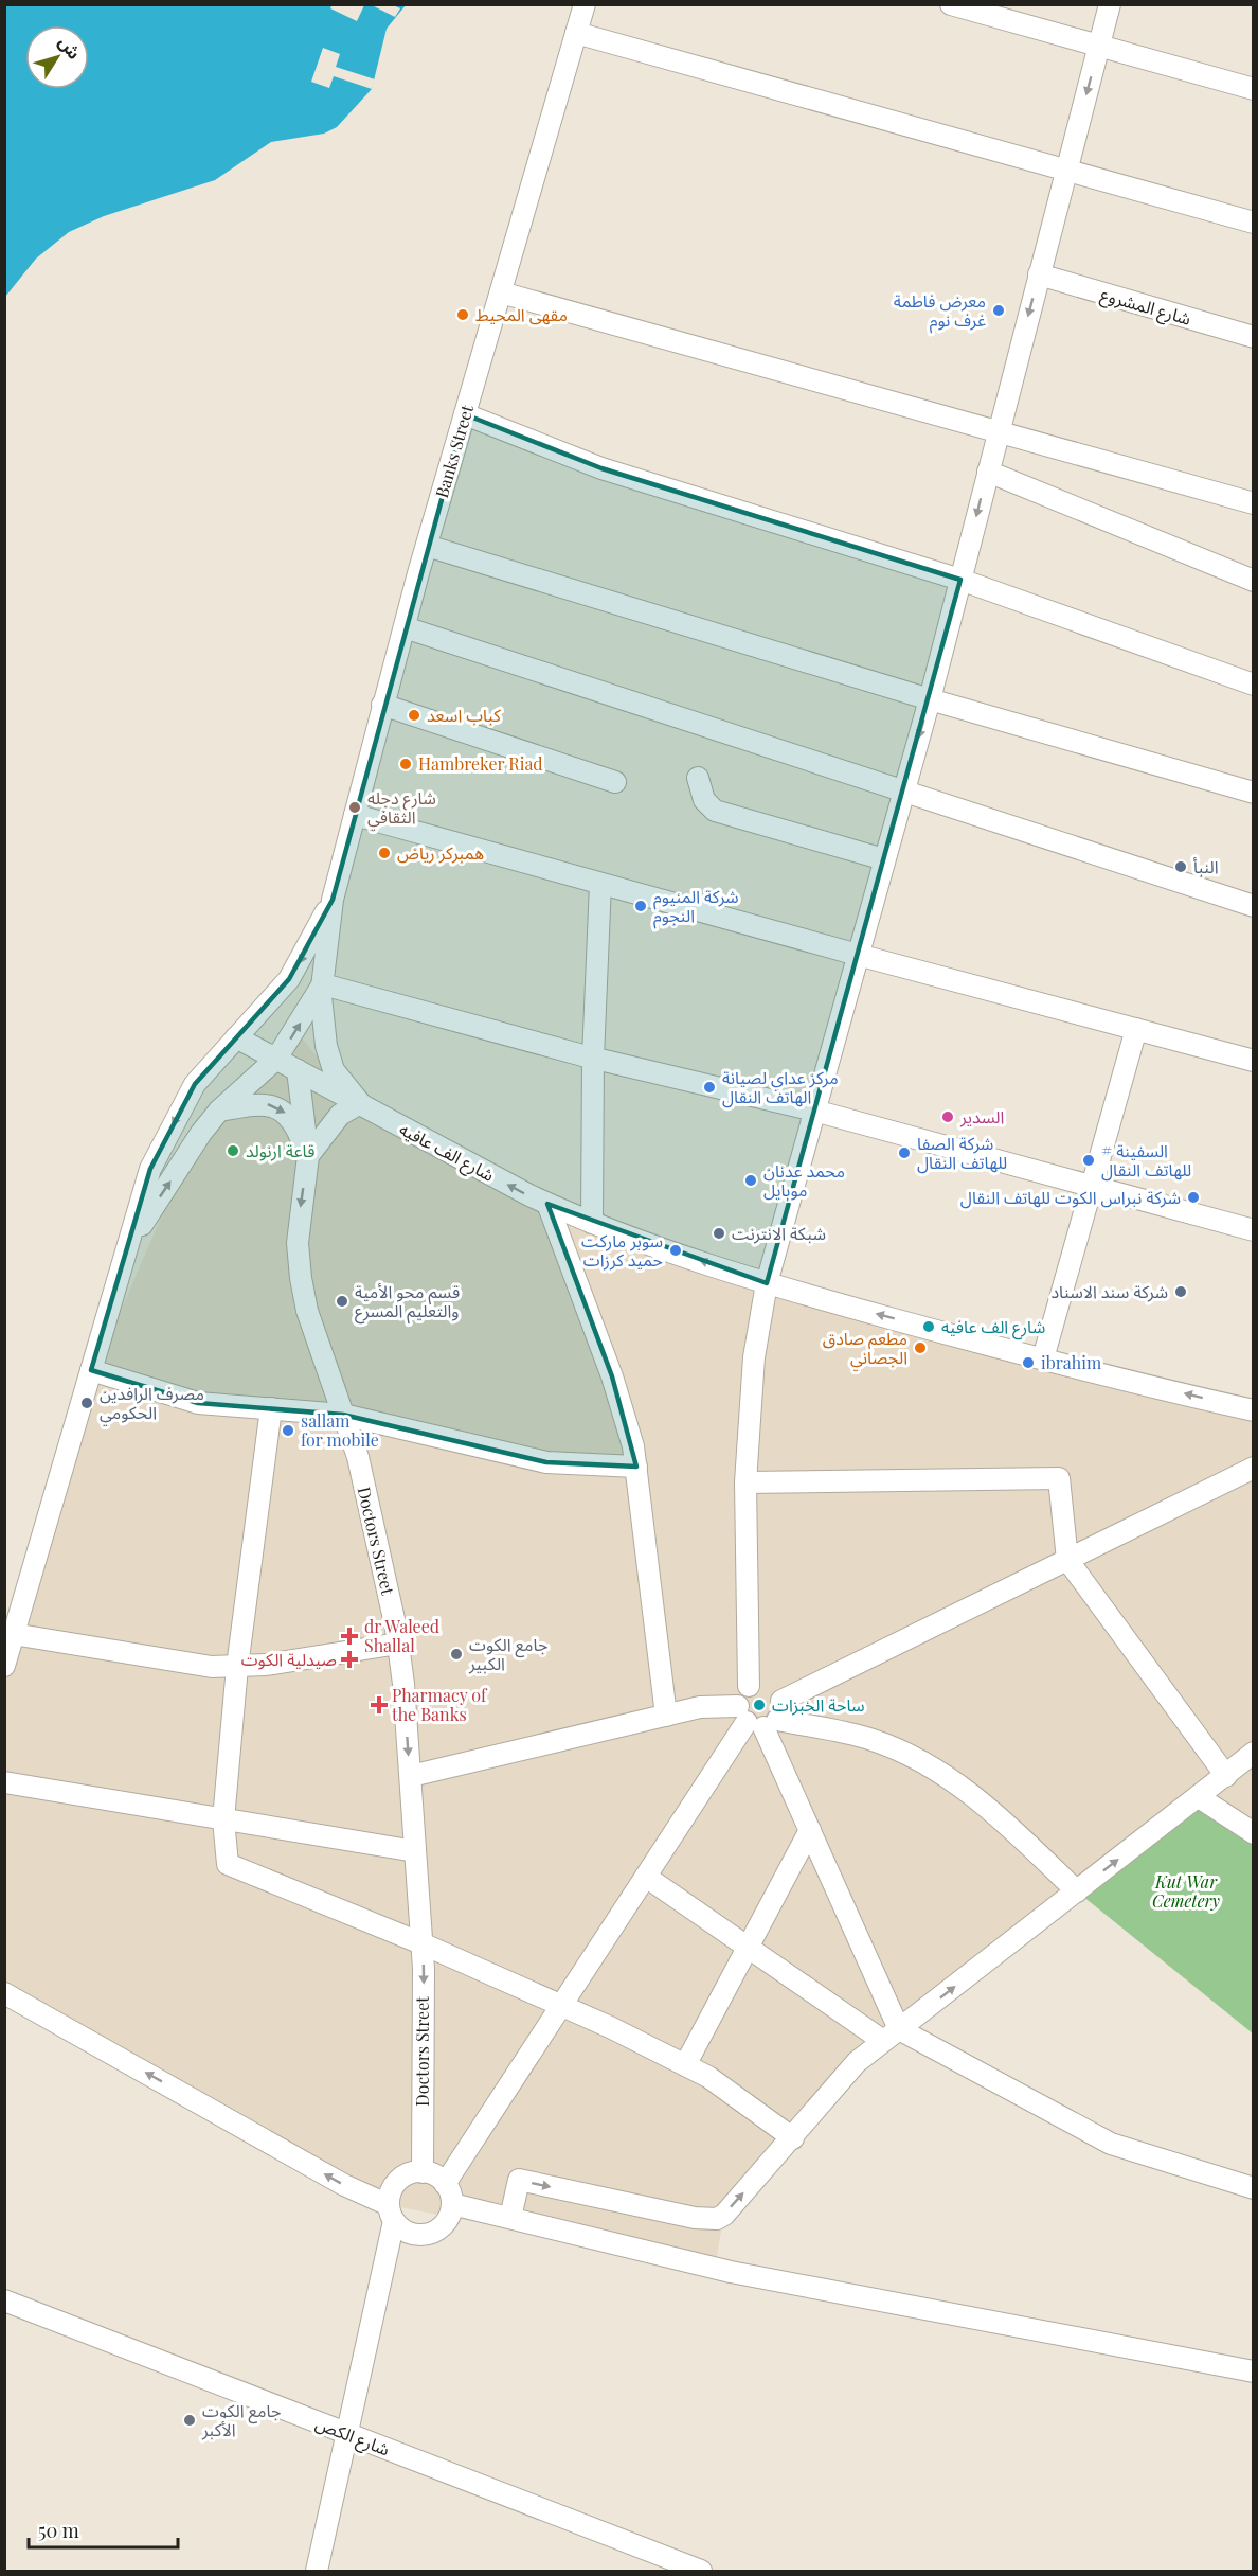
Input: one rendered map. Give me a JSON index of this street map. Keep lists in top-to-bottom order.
{
  "streets": {
    "street": [
      "شارع المشروع",
      "Banks Street",
      "شارع الف عافيه",
      "Doctors Street",
      "شارع الكص"
    ]
  },
  "crossings": [
    ["شارع الف عافيه", "Doctors Street"]
  ],
  "parks": ["Kut War Cemetery"],
  "places": {
    "other": [
      "معرض فاطمة غرف نوم",
      "مقهى المحيط",
      "كباب اسعد",
      "Hambreker Riad",
      "شارع دجله الثقافي",
      "همبركر رياض",
      "النبأ",
      "شركة المنيوم النجوم",
      "مركز عداي لصيانة الهاتف النقال",
      "السدير",
      "قاعة ارنولد",
      "شركة الصفا للهاتف النقال",
      "# السفينة للهاتف النقال",
      "محمد عدنان موبايل",
      "شركة نبراس الكوت للهاتف النقال",
      "شبكة الانترنت",
      "سوبر ماركت حميد كرزات",
      "شركة سند الاسناد",
      "قسم محو الأمية والتعليم المسرع",
      "شارع الف عافيه",
      "مطعم صادق الجصاني",
      "ibrahim",
      "مصرف الرافدين الحكومي",
      "sallam for mobile",
      "جامع الكوت الكبير",
      "ساحة الخبزات",
      "جامع الكوت الأكبر"
    ],
    "health": ["dr Waleed Shallal", "صيدلية الكوت", "Pharmacy of the Banks"]
  },
  "scale_bar": "50 m",
  "north": "top right"
}
